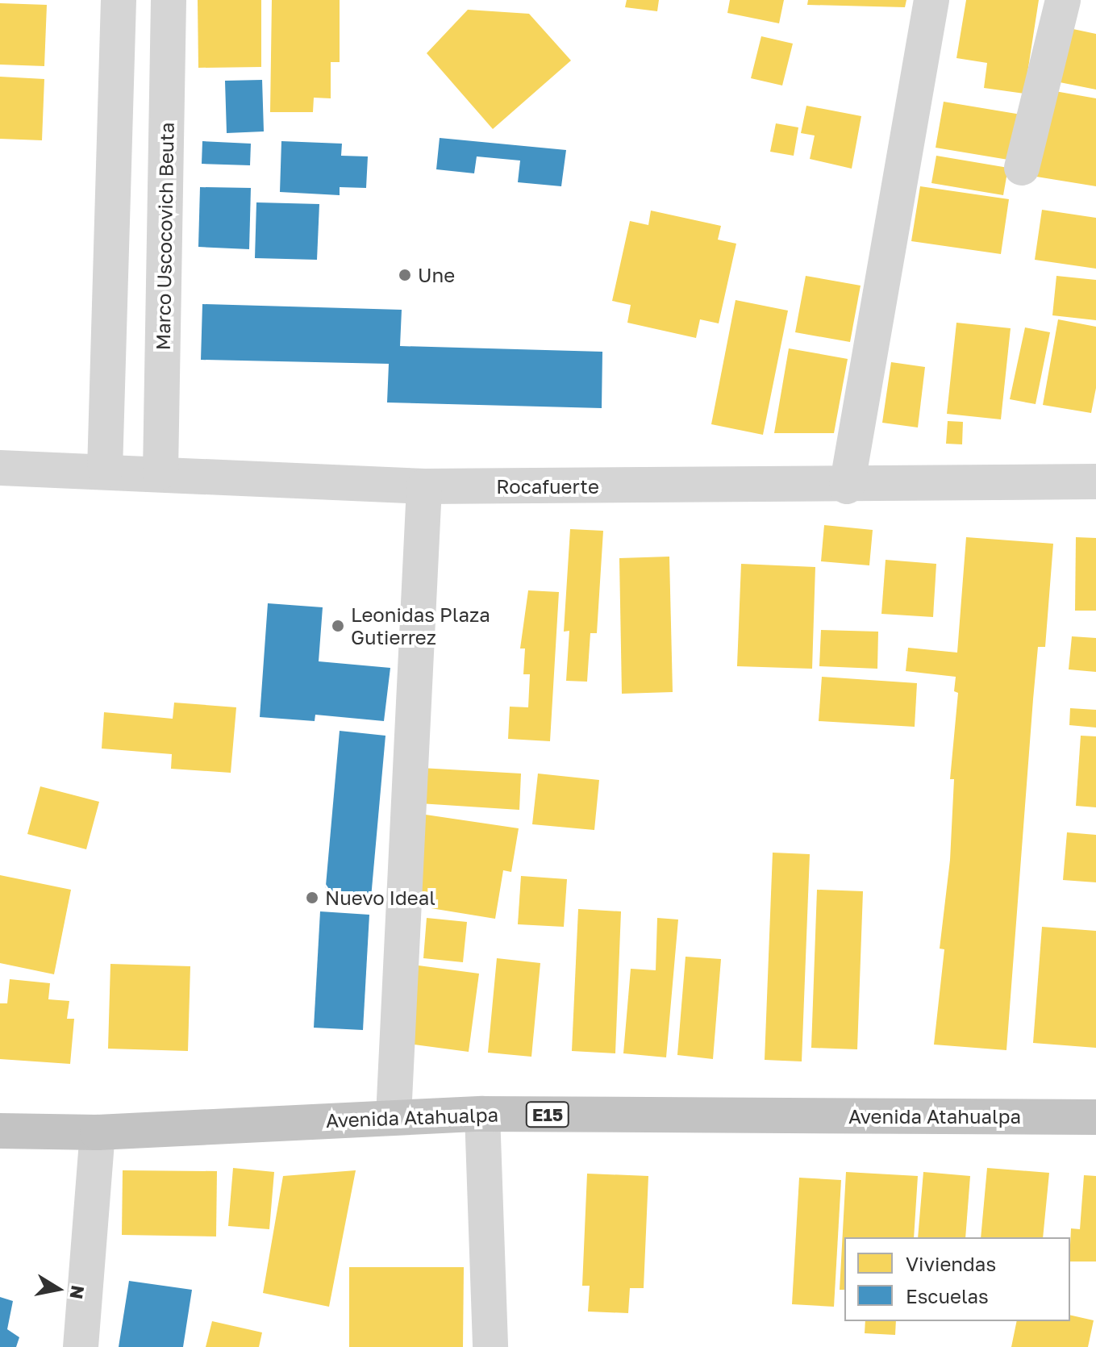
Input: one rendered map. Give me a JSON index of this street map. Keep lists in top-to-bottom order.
{
  "streets": {
    "highway": ["E15", "Avenida Atahualpa"],
    "street": ["Marco Uscocovich Beuta", "Rocafuerte"]
  },
  "crossings": [
    ["Marco Uscocovich Beuta", "Rocafuerte"]
  ],
  "places": ["Une", "Leonidas Plaza Gutierrez", "Nuevo Ideal"],
  "legend": ["Viviendas", "Escuelas"],
  "north": "right"
}
